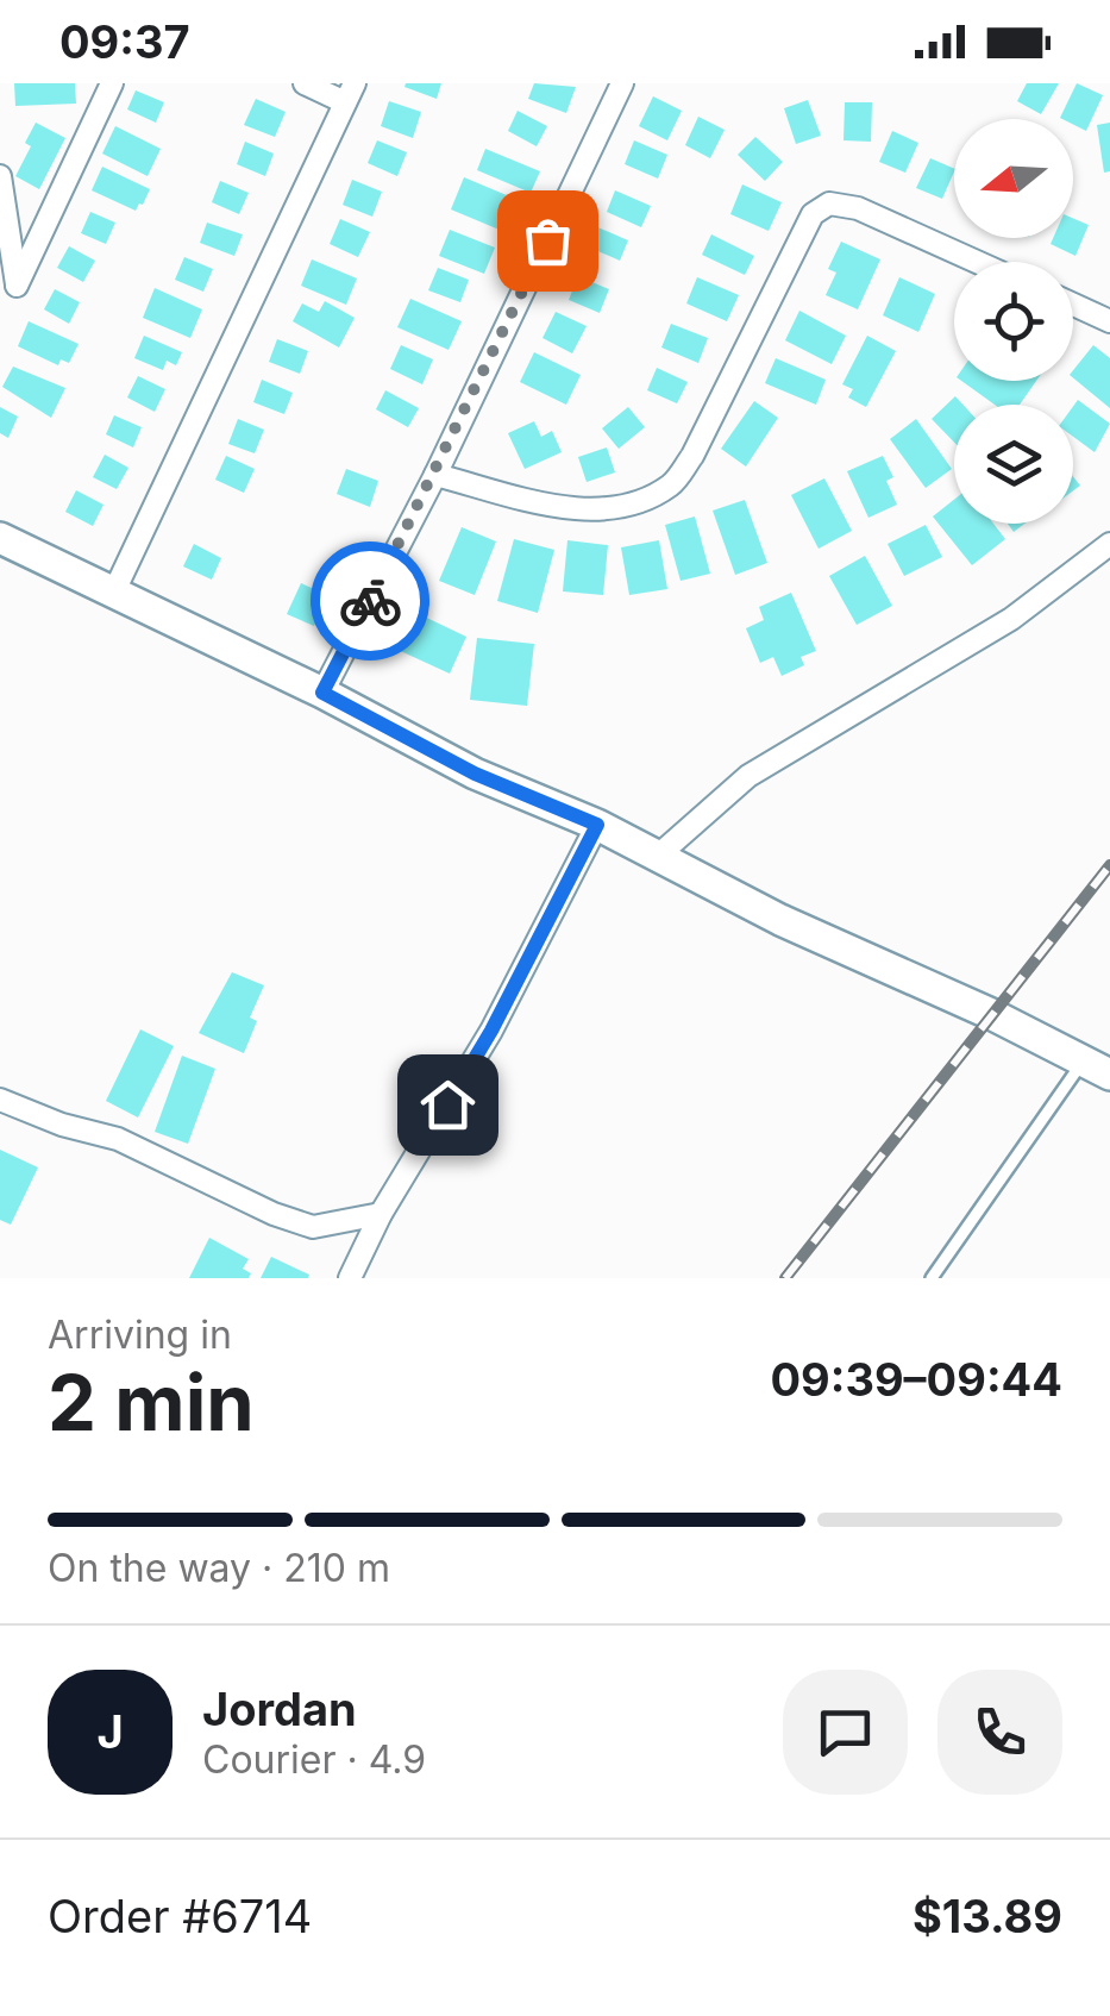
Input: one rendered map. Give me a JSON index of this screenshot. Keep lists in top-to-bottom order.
{
  "north": "left",
  "page": {
    "status": "09:37",
    "heading": ["2 min", "Arriving in", "09:39–09:44"],
    "panel": [
      "Jordan",
      "Courier · 4.9",
      "Order #6714",
      "$13.89"
    ],
    "bar": "On the way · 210 m",
    "round": "J"
  }
}
